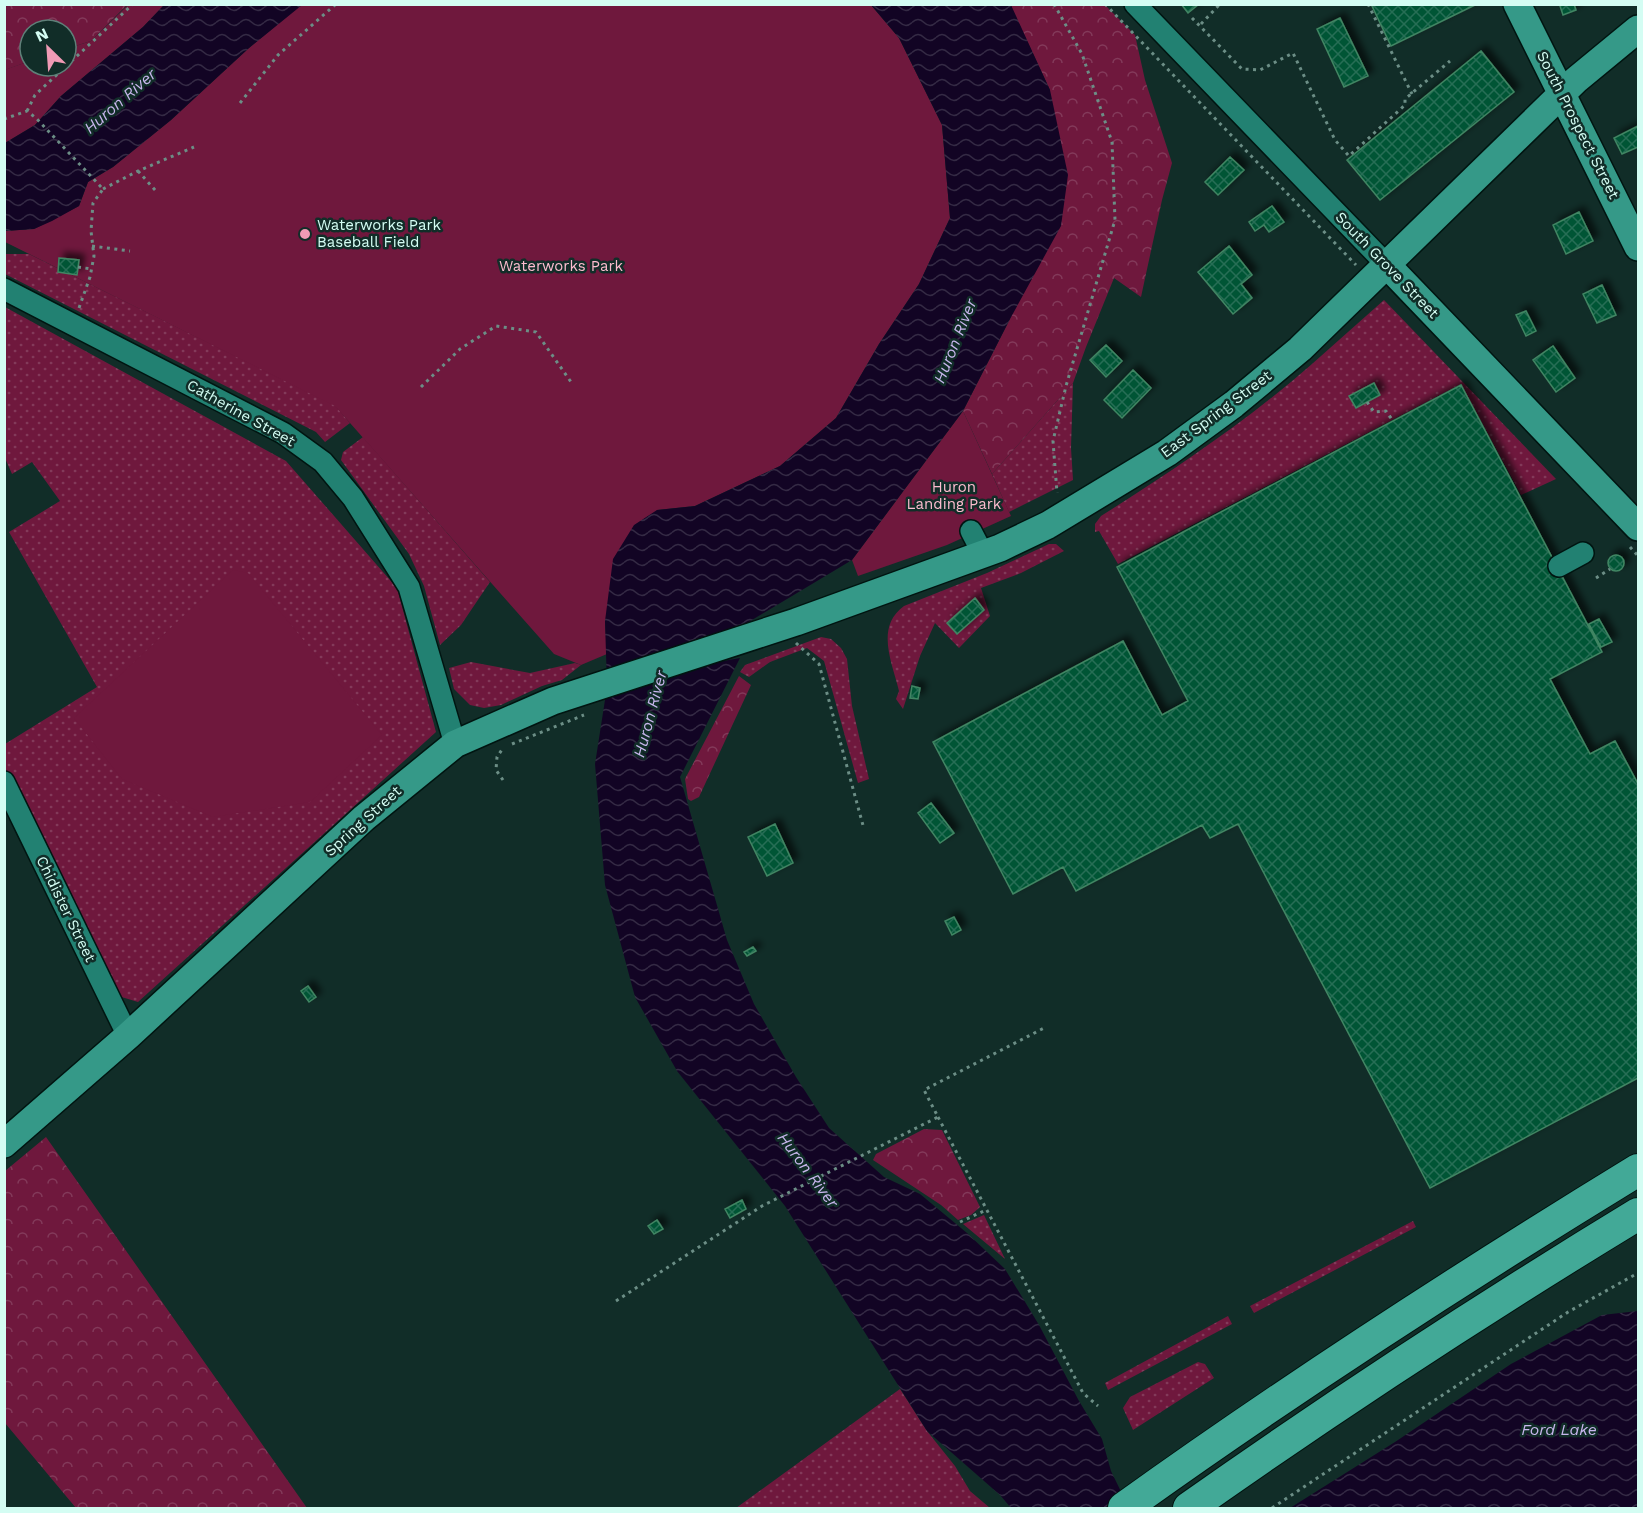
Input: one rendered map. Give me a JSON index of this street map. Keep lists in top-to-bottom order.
{
  "streets": {
    "main road": [
      "South Prospect Street",
      "South Grove Street",
      "East Spring Street",
      "Spring Street"
    ],
    "street": ["Catherine Street", "Chidister Street"]
  },
  "crossings": [
    ["South Prospect Street", "East Spring Street"],
    ["South Grove Street", "East Spring Street"],
    ["Catherine Street", "Spring Street"],
    ["East Spring Street", "Spring Street"],
    ["Spring Street", "Chidister Street"]
  ],
  "water": ["Huron River", "Ford Lake"],
  "parks": ["Waterworks Park", "Huron Landing Park"],
  "places": ["Waterworks Park Baseball Field"],
  "north": "top left"
}
